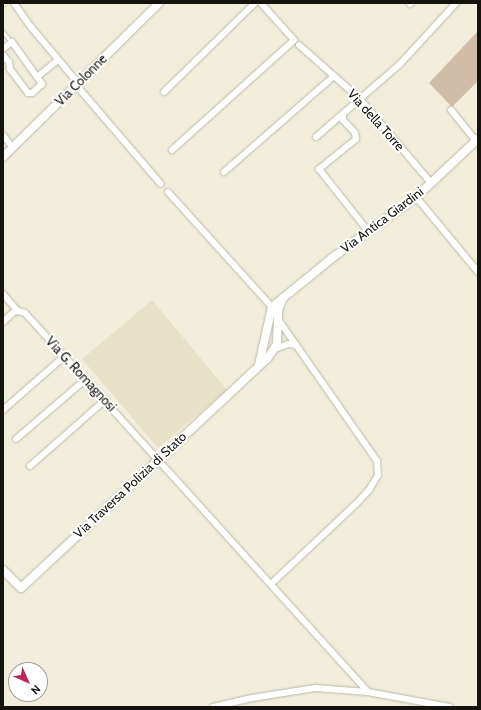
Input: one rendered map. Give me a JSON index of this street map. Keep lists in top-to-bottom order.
{
  "streets": {
    "street": [
      "Via Colonne",
      "Via della Torre",
      "Via Antica Giardini",
      "Via G. Romagnosi",
      "Via Traversa Polizia di Stato"
    ]
  },
  "crossings": [
    ["Via della Torre", "Via Antica Giardini"],
    ["Via G. Romagnosi", "Via Traversa Polizia di Stato"]
  ],
  "north": "bottom right"
}
